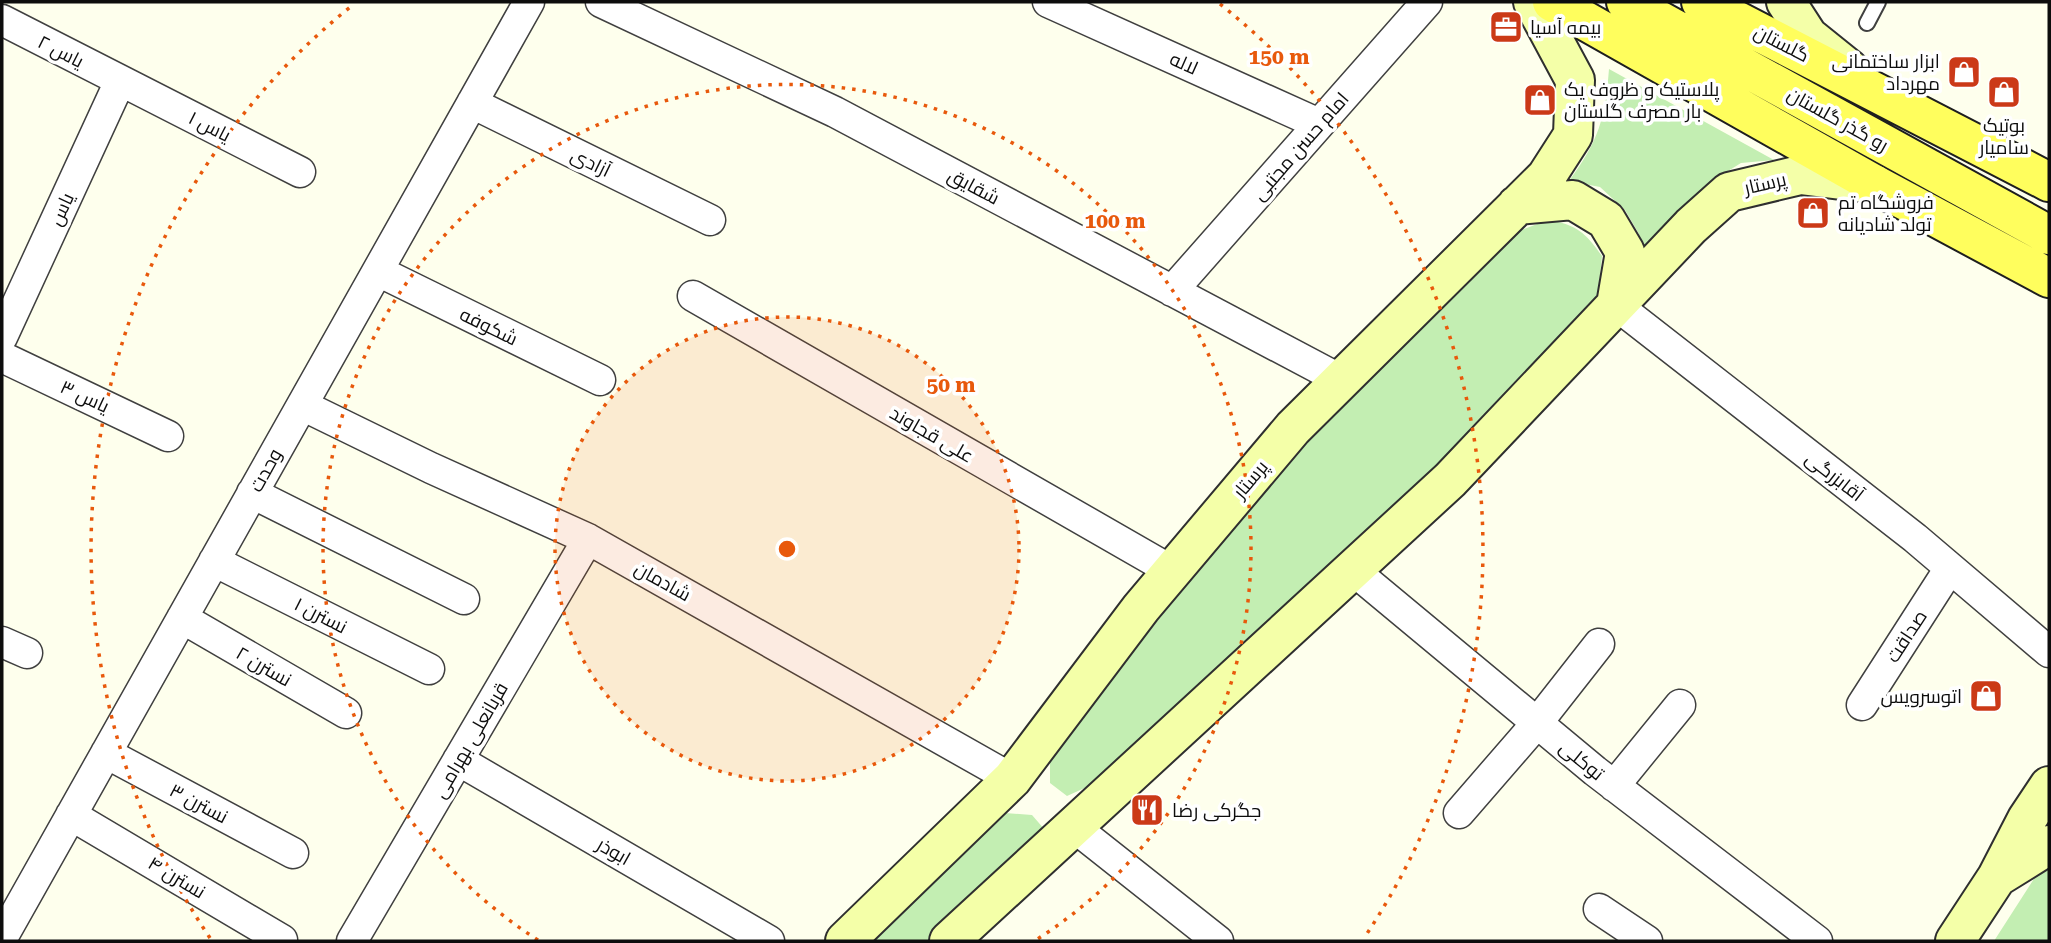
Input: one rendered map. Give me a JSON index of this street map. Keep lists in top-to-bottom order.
{
  "streets": {
    "main road": ["گلستان", "رو گذر گلستان", "پرستار"],
    "street": [
      "یاس ۲",
      "لاله",
      "یاس ۱",
      "امام حسن مجتبی",
      "آزادی",
      "شقایق",
      "یاس",
      "شکوفه",
      "یاس ۳",
      "علی قجاوند",
      "وحدت",
      "آقابزرگی",
      "شادمان",
      "نسترن ۱",
      "صداقت",
      "نسترن ۲",
      "قربانعلی بهرامی",
      "توکلی",
      "نسترن ۳",
      "ابوذر",
      "نسترن ۴"
    ]
  },
  "crossings": [
    ["یاس ۲", "یاس ۱"],
    ["یاس ۲", "یاس"],
    ["لاله", "امام حسن مجتبی"],
    ["یاس ۱", "یاس"],
    ["امام حسن مجتبی", "شقایق"],
    ["آزادی", "وحدت"],
    ["پرستار", "شقایق"],
    ["پرستار", "علی قجاوند"],
    ["پرستار", "آقابزرگی"],
    ["پرستار", "شادمان"],
    ["پرستار", "توکلی"],
    ["شکوفه", "وحدت"],
    ["وحدت", "شادمان"],
    ["وحدت", "نسترن ۱"],
    ["وحدت", "نسترن ۲"],
    ["وحدت", "نسترن ۳"],
    ["وحدت", "نسترن ۴"],
    ["آقابزرگی", "صداقت"],
    ["شادمان", "قربانعلی بهرامی"],
    ["قربانعلی بهرامی", "ابوذر"]
  ],
  "places": {
    "office": ["بیمه آسیا"],
    "shop": [
      "ابزار ساختمانی مهرداد",
      "بوتیک سامیار",
      "پلاستیک و ظروف یک بار مصرف گلستان",
      "فروشگاه تم تولد شادیانه",
      "اتوسرویس"
    ],
    "restaurant": ["جگرکی رضا"]
  },
  "rings": ["150 m", "100 m", "50 m"]
}
